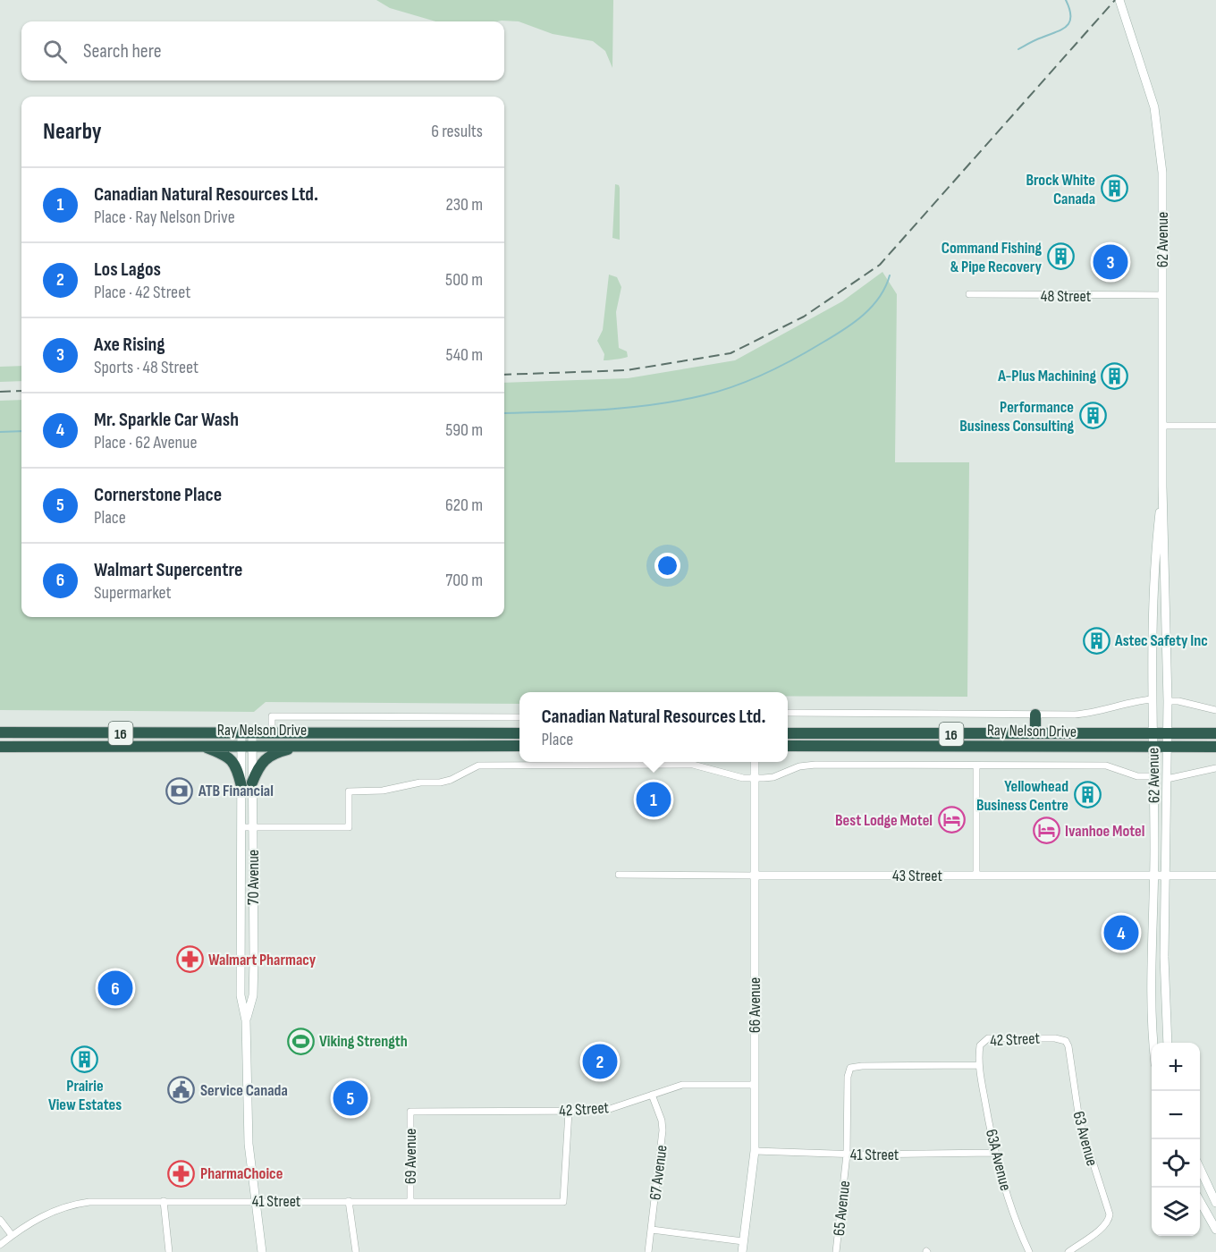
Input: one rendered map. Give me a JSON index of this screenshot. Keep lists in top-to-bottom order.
{
  "streets": {
    "highway": ["Ray Nelson Drive", "16"],
    "main road": [
      "62 Avenue",
      "43 Street",
      "70 Avenue",
      "66 Avenue"
    ],
    "street": [
      "48 Street",
      "42 Street",
      "63 Avenue",
      "41 Street",
      "69 Avenue",
      "63A Avenue",
      "67 Avenue",
      "65 Avenue"
    ]
  },
  "crossings": [
    ["62 Avenue", "48 Street"],
    ["62 Avenue", "Ray Nelson Drive"],
    ["62 Avenue", "43 Street"],
    ["Ray Nelson Drive", "70 Avenue"],
    ["43 Street", "66 Avenue"],
    ["70 Avenue", "41 Street"],
    ["66 Avenue", "42 Street"],
    ["66 Avenue", "41 Street"],
    ["42 Street", "63 Avenue"],
    ["42 Street", "41 Street"],
    ["42 Street", "69 Avenue"],
    ["42 Street", "63A Avenue"],
    ["42 Street", "67 Avenue"],
    ["42 Street", "65 Avenue"],
    ["41 Street", "69 Avenue"],
    ["41 Street", "63A Avenue"],
    ["41 Street", "65 Avenue"]
  ],
  "places": {
    "building": [
      "Brock White Canada",
      "Command Fishing & Pipe Recovery",
      "A-Plus Machining",
      "Performance Business Consulting",
      "Astec Safety Inc",
      "Yellowhead Business Centre",
      "Prairie View Estates"
    ],
    "bank": ["ATB Financial"],
    "hotel": ["Best Lodge Motel", "Ivanhoe Motel"],
    "pharmacy": ["Walmart Pharmacy", "PharmaChoice"],
    "sports": ["Viking Strength"],
    "public building": ["Service Canada"]
  },
  "page": {
    "search": "Search here",
    "heading": ["Nearby", "6 results"],
    "list": [
      {
        "mark": "1",
        "name": "Canadian Natural Resources Ltd.",
        "note": "Place · Ray Nelson Drive",
        "value": "230 m"
      },
      {
        "mark": "2",
        "name": "Los Lagos",
        "note": "Place · 42 Street",
        "value": "500 m"
      },
      {
        "mark": "3",
        "name": "Axe Rising",
        "note": "Sports · 48 Street",
        "value": "540 m"
      },
      {
        "mark": "4",
        "name": "Mr. Sparkle Car Wash",
        "note": "Place · 62 Avenue",
        "value": "590 m"
      },
      {
        "mark": "5",
        "name": "Cornerstone Place",
        "note": "Place",
        "value": "620 m"
      },
      {
        "mark": "6",
        "name": "Walmart Supercentre",
        "note": "Supermarket",
        "value": "700 m"
      }
    ],
    "pins": [
      "3",
      "1",
      "4",
      "6",
      "2",
      "5"
    ],
    "popup": ["Canadian Natural Resources Ltd.", "Place"],
    "map_buttons": ["+", "−"]
  }
}
